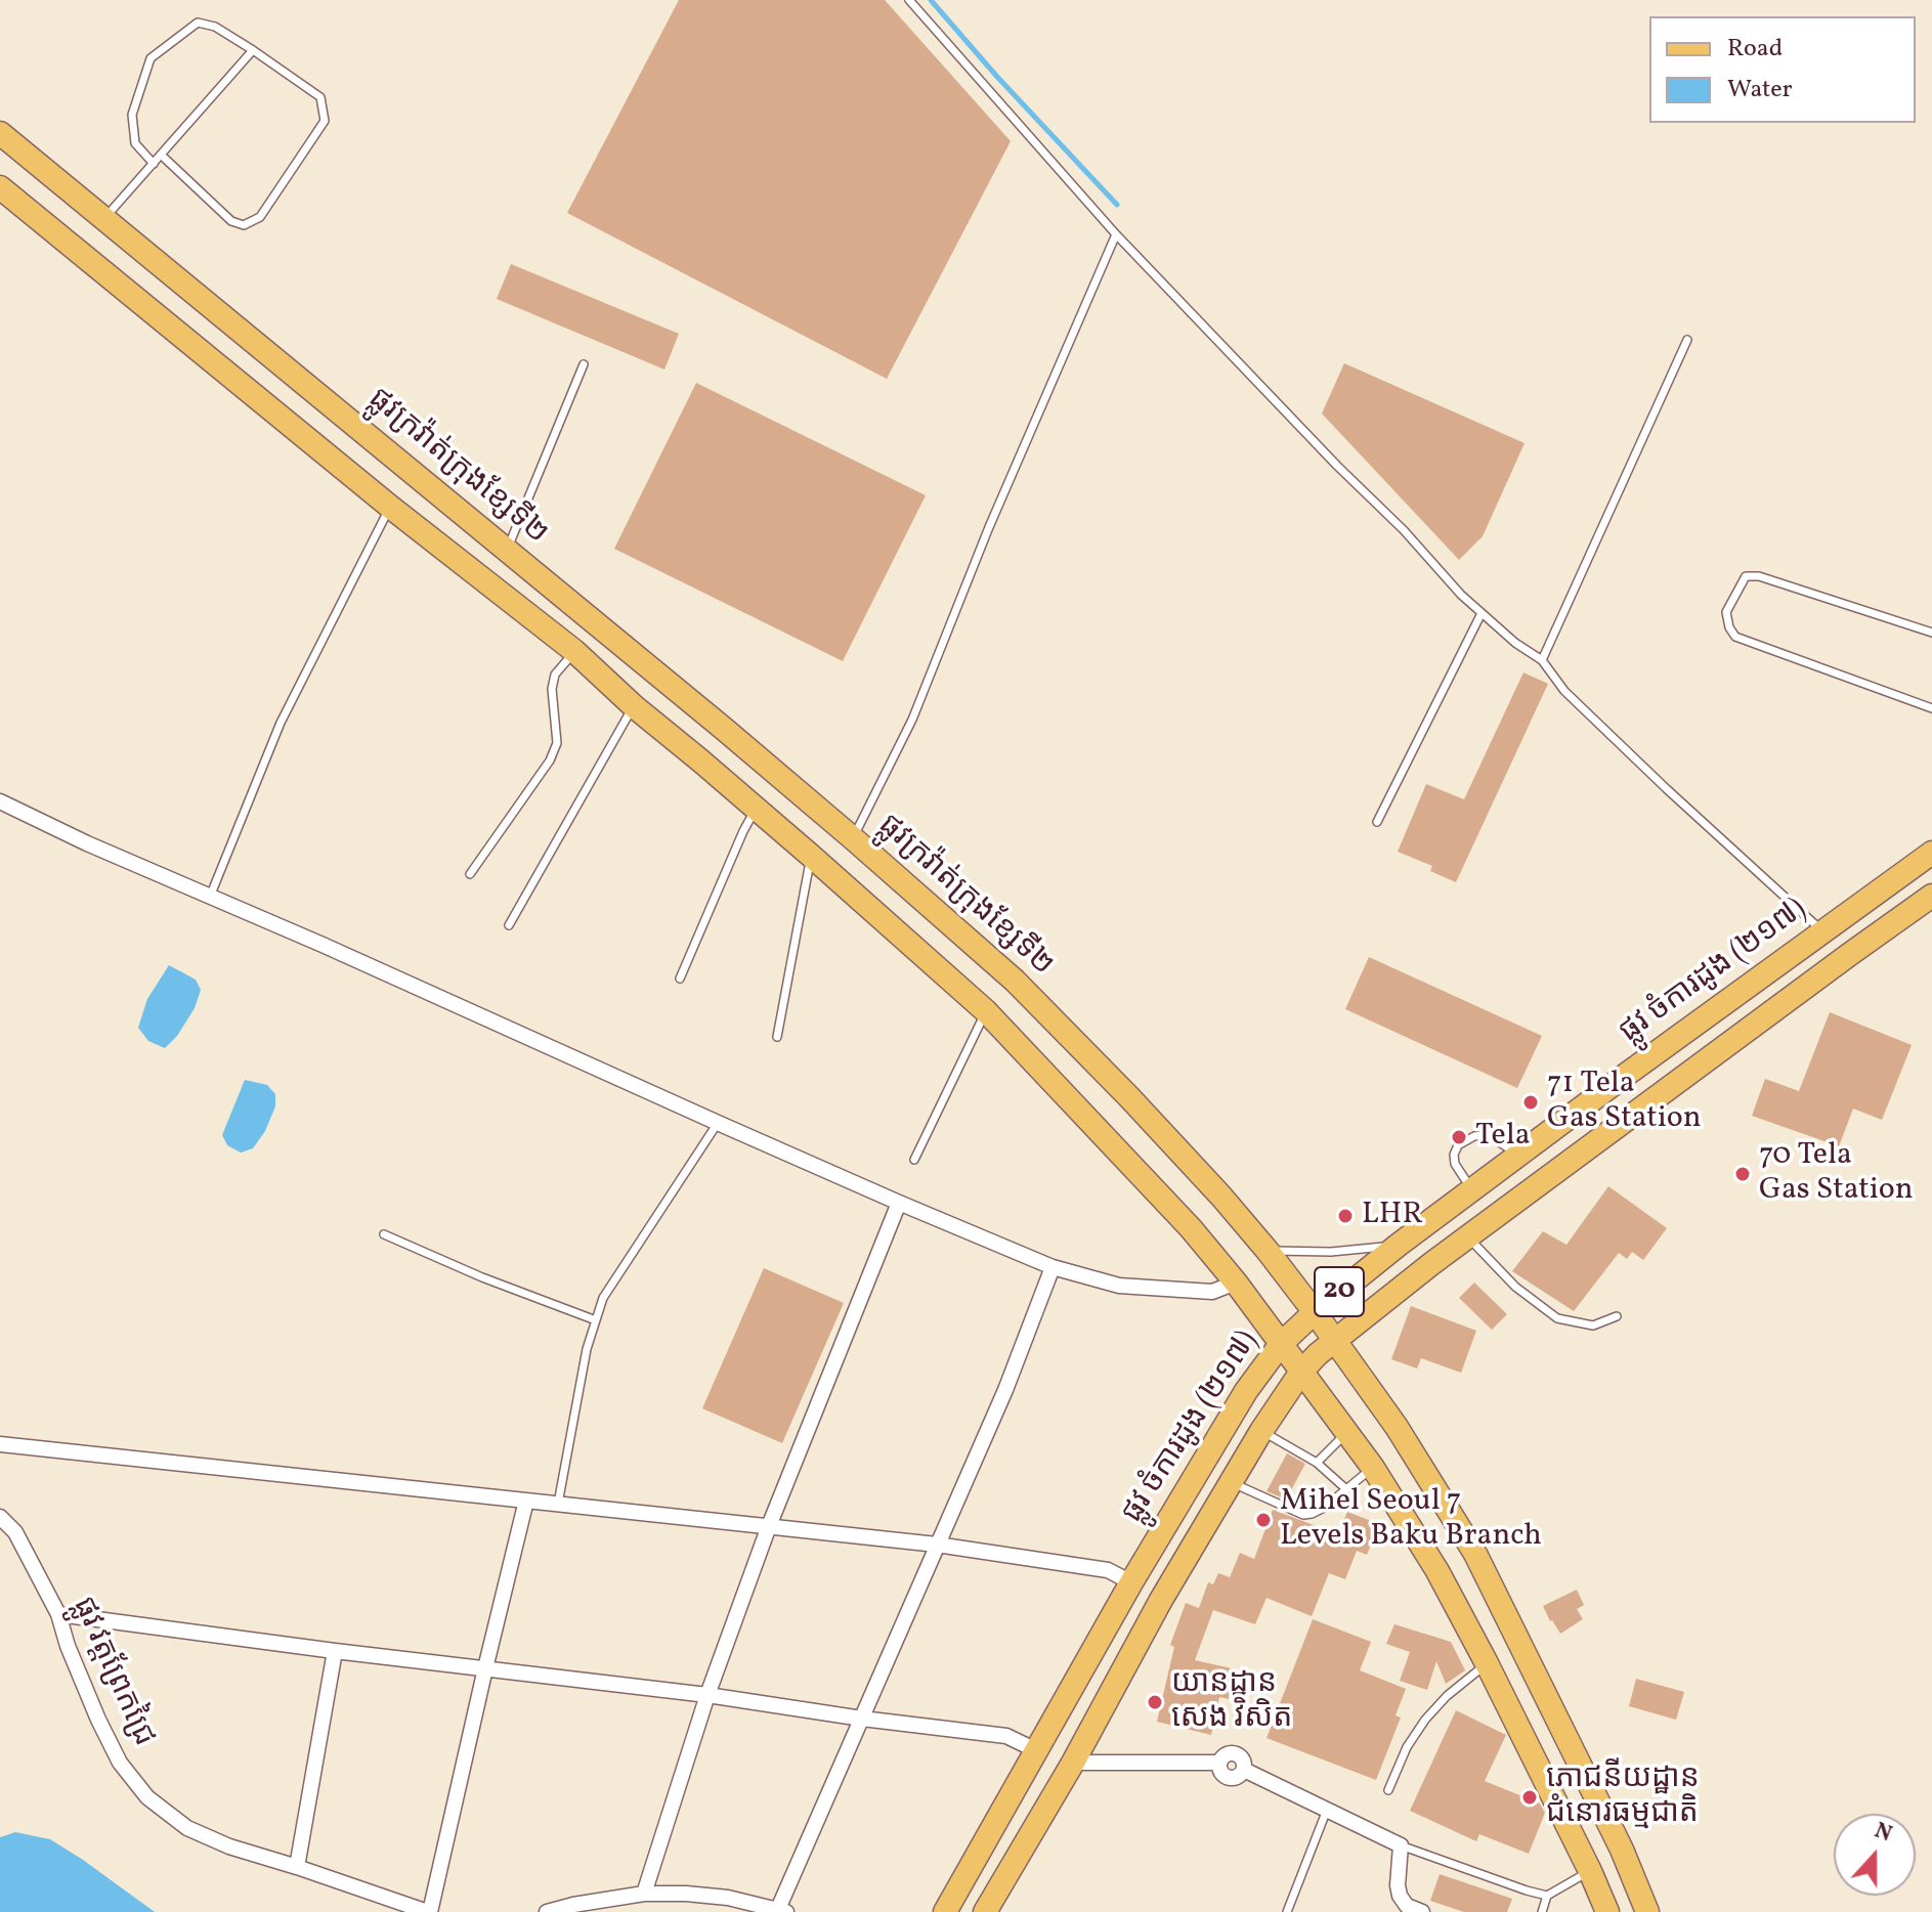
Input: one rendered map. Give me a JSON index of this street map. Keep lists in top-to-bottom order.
{
  "streets": {
    "main road": ["ផ្លូវក្រវ៉ាត់ក្រុងខ្សែទី២", "ផ្លូវ ចំការដូង (២១៧)", "20"],
    "street": ["ផ្លូវ វត្តព្រែកជ្រៃ"]
  },
  "crossings": [
    ["ផ្លូវក្រវ៉ាត់ក្រុងខ្សែទី២", "ផ្លូវ ចំការដូង (២១៧)"]
  ],
  "places": [
    "71 Tela Gas Station",
    "Tela",
    "70 Tela Gas Station",
    "LHR",
    "Mihel Seoul 7 Levels Baku Branch",
    "យានដ្ឋាន សេង វិសិត",
    "ភោជនីយដ្ឋាន ជំនោរធម្មជាតិ"
  ],
  "legend": ["Road", "Water"],
  "north": "top"
}
